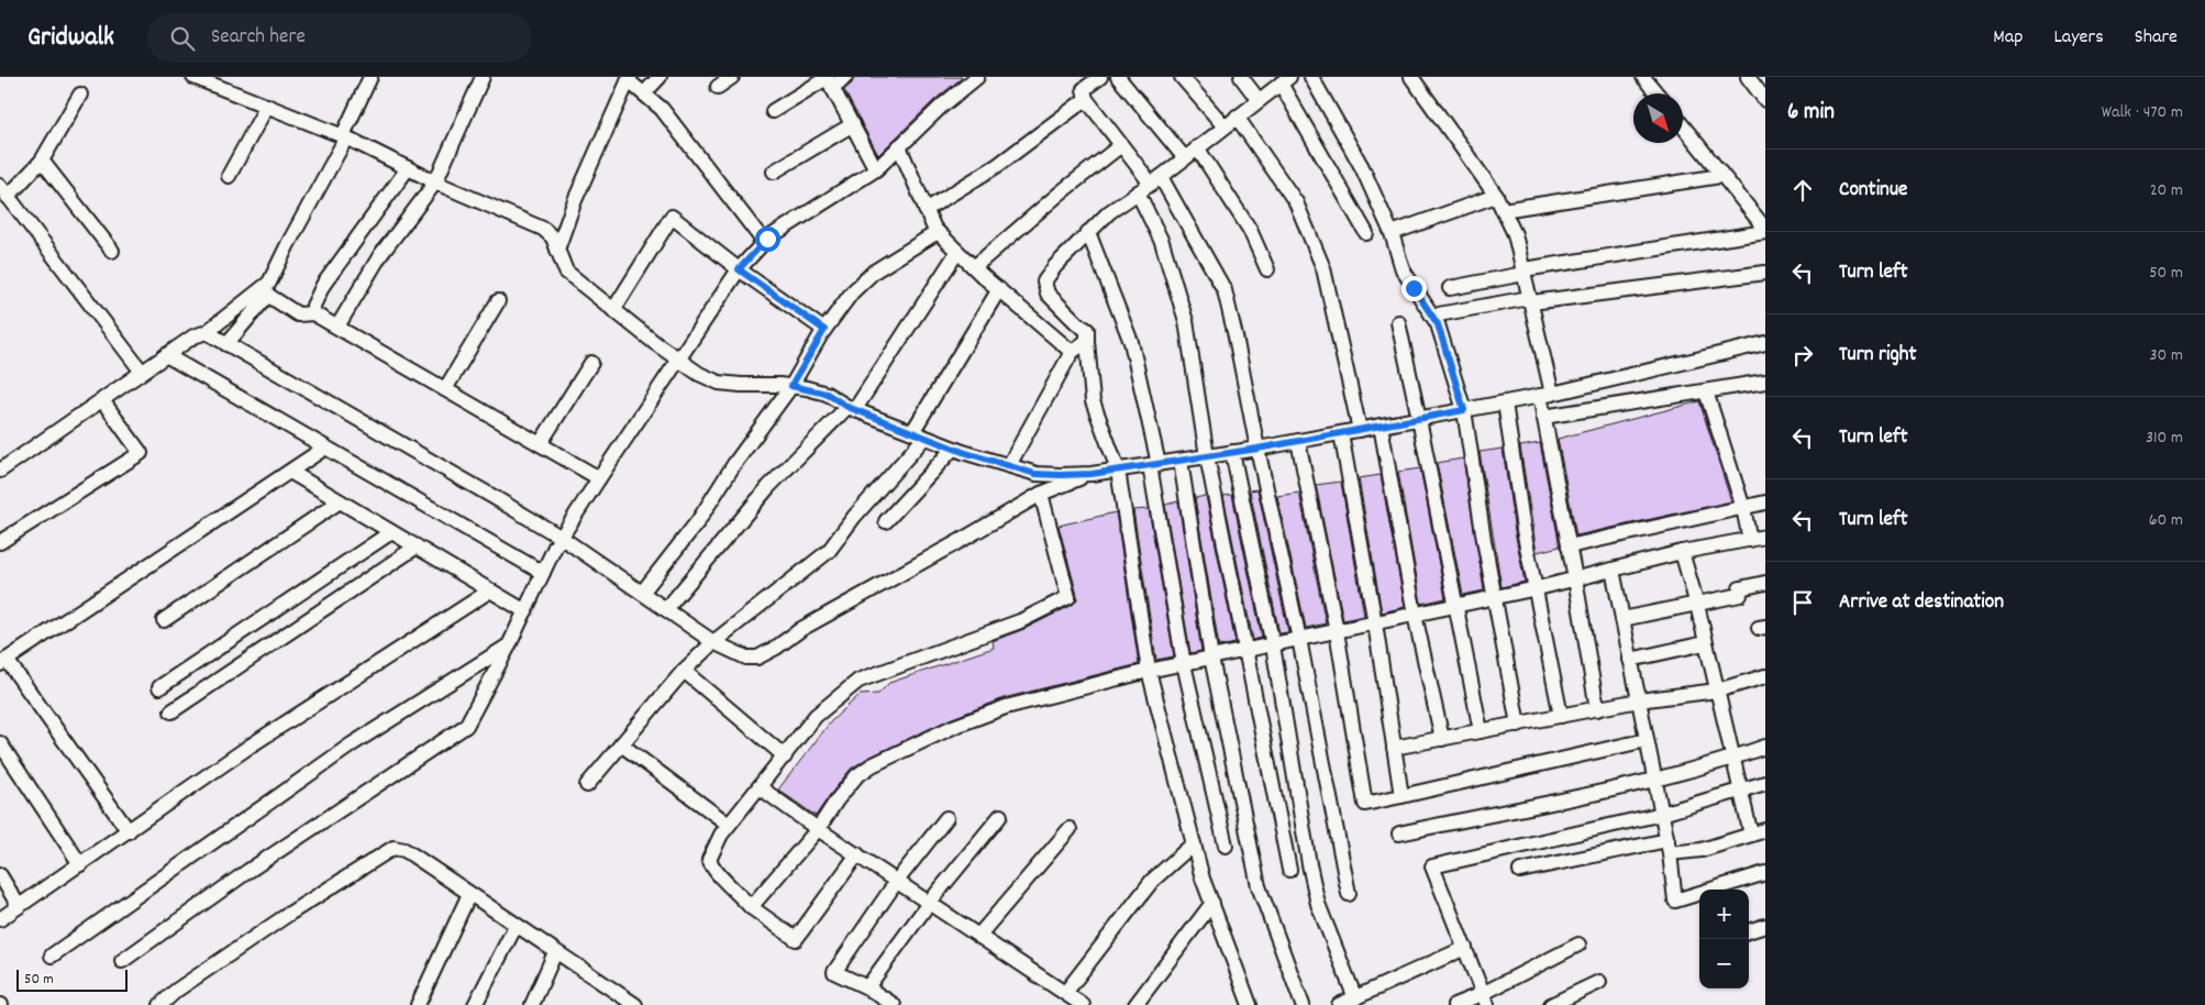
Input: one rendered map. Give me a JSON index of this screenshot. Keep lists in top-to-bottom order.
{
  "scale_bar": "50 m",
  "north": "bottom right",
  "page": {
    "header": "Gridwalk",
    "search": "Search here",
    "nav": ["Map", "Layers", "Share"],
    "heading": ["6 min", "Walk · 470 m"],
    "list": [
      ["Continue", "20 m"],
      ["Turn left", "50 m"],
      ["Turn right", "30 m"],
      ["Turn left", "310 m"],
      ["Turn left", "60 m"],
      "Arrive at destination"
    ],
    "map_buttons": ["+", "−"],
    "scale": "50 m"
  }
}
